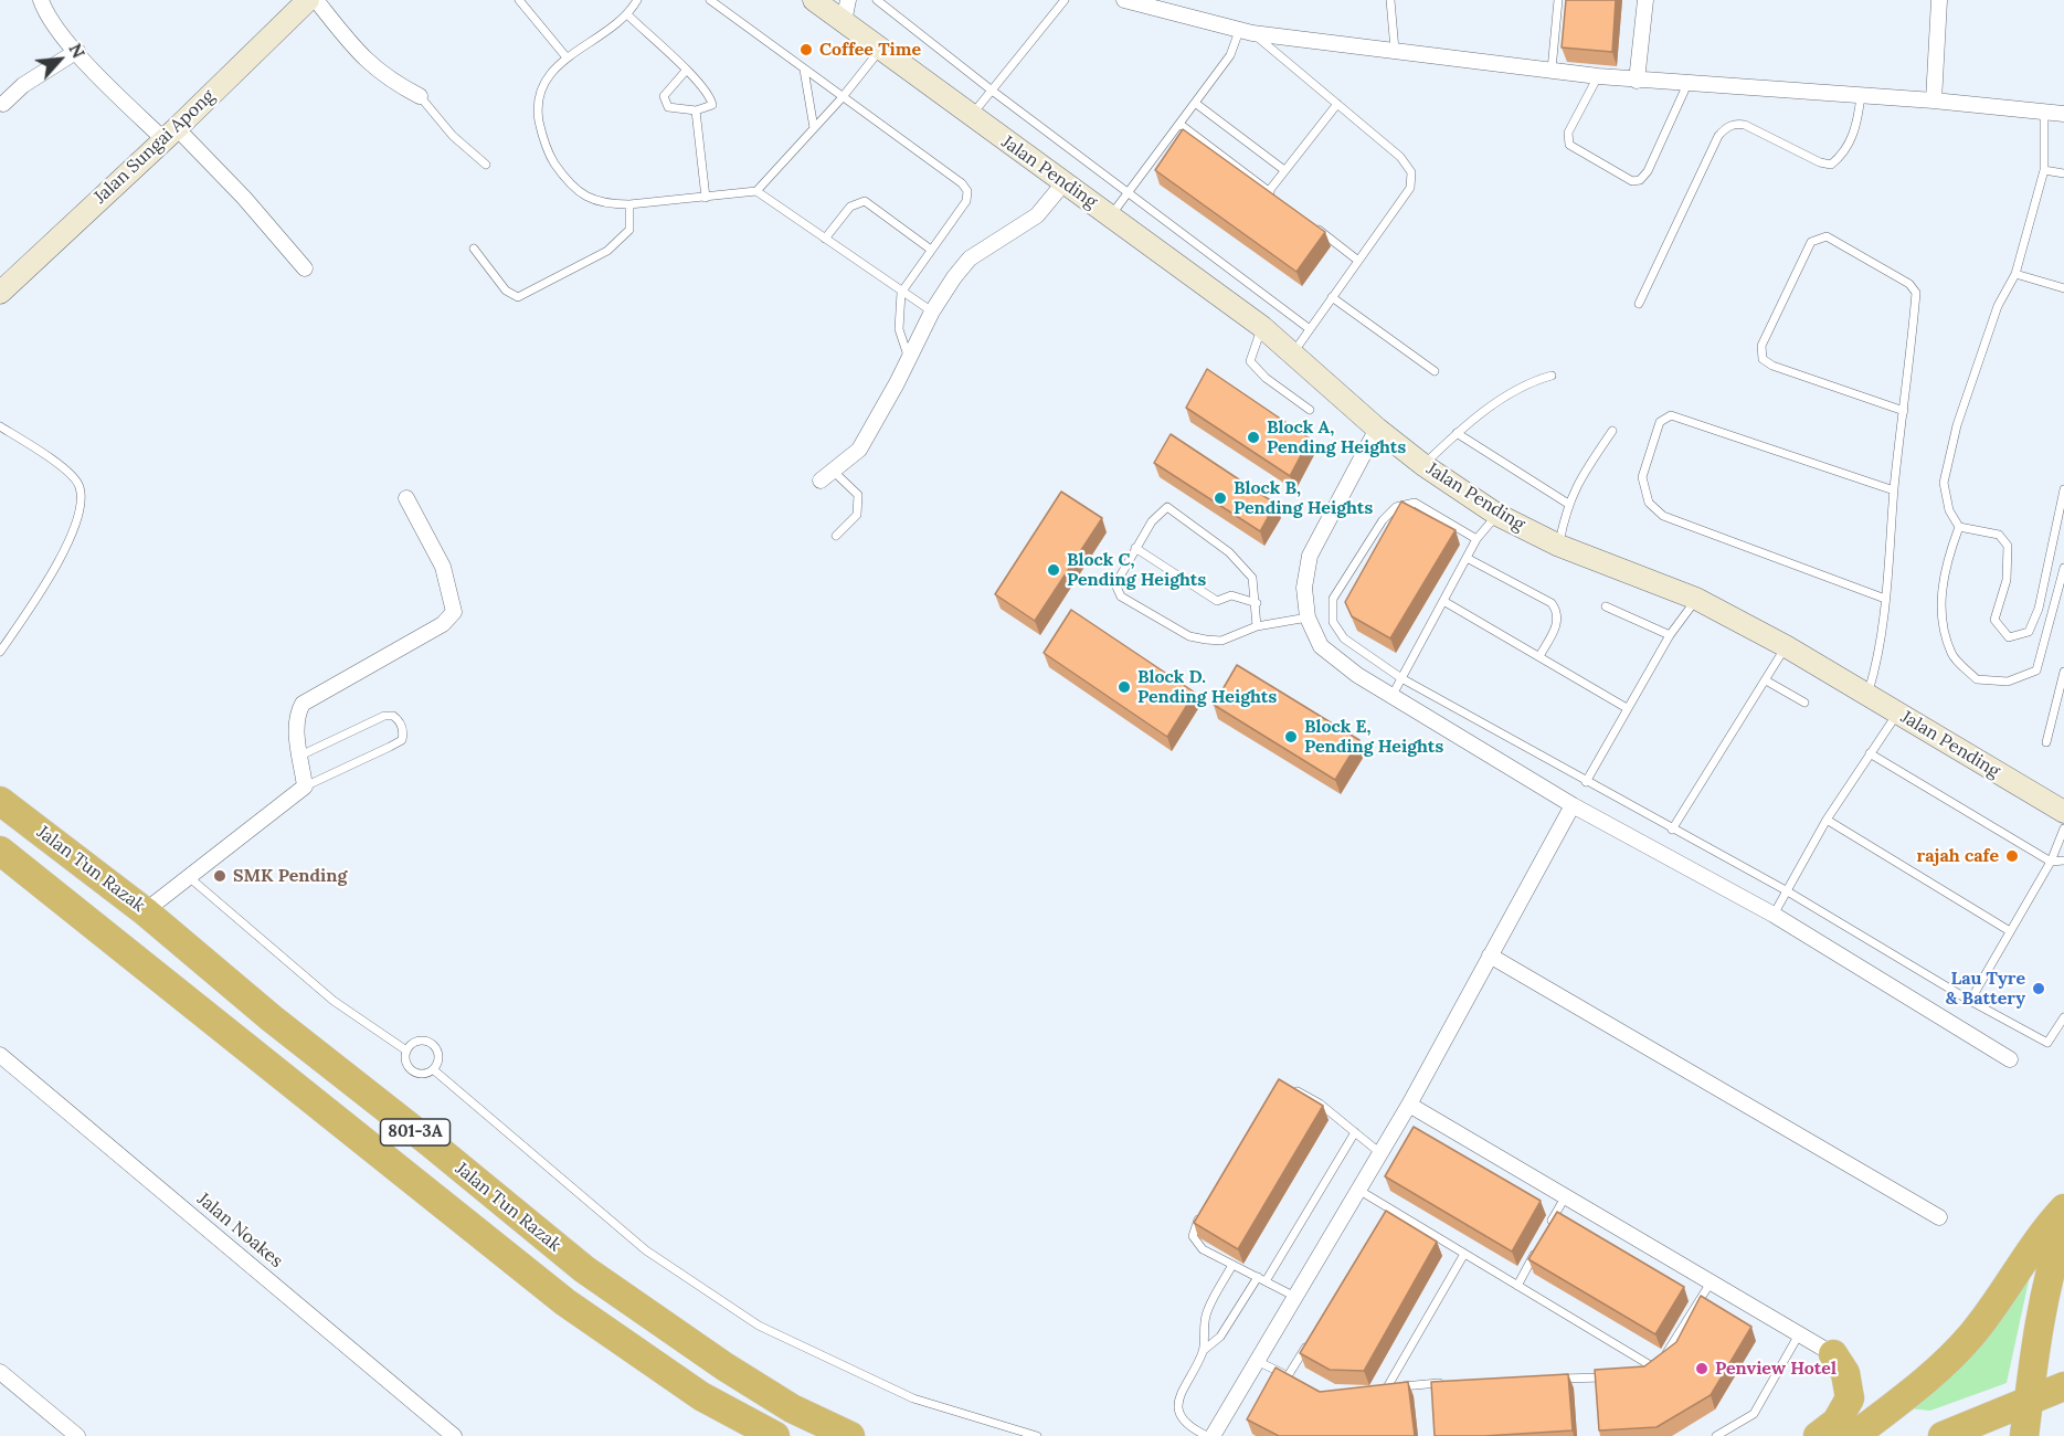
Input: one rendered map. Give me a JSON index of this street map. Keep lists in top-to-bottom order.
{
  "streets": {
    "highway": ["Jalan Tun Razak", "801-3A"],
    "street": ["Jalan Sungai Apong", "Jalan Pending", "Jalan Noakes"]
  },
  "places": [
    "Coffee Time",
    "Block A, Pending Heights",
    "Block B, Pending Heights",
    "Block C, Pending Heights",
    "Block D. Pending Heights",
    "Block E, Pending Heights",
    "rajah cafe",
    "SMK Pending",
    "Lau Tyre & Battery",
    "Penview Hotel"
  ],
  "north": "top right"
}
